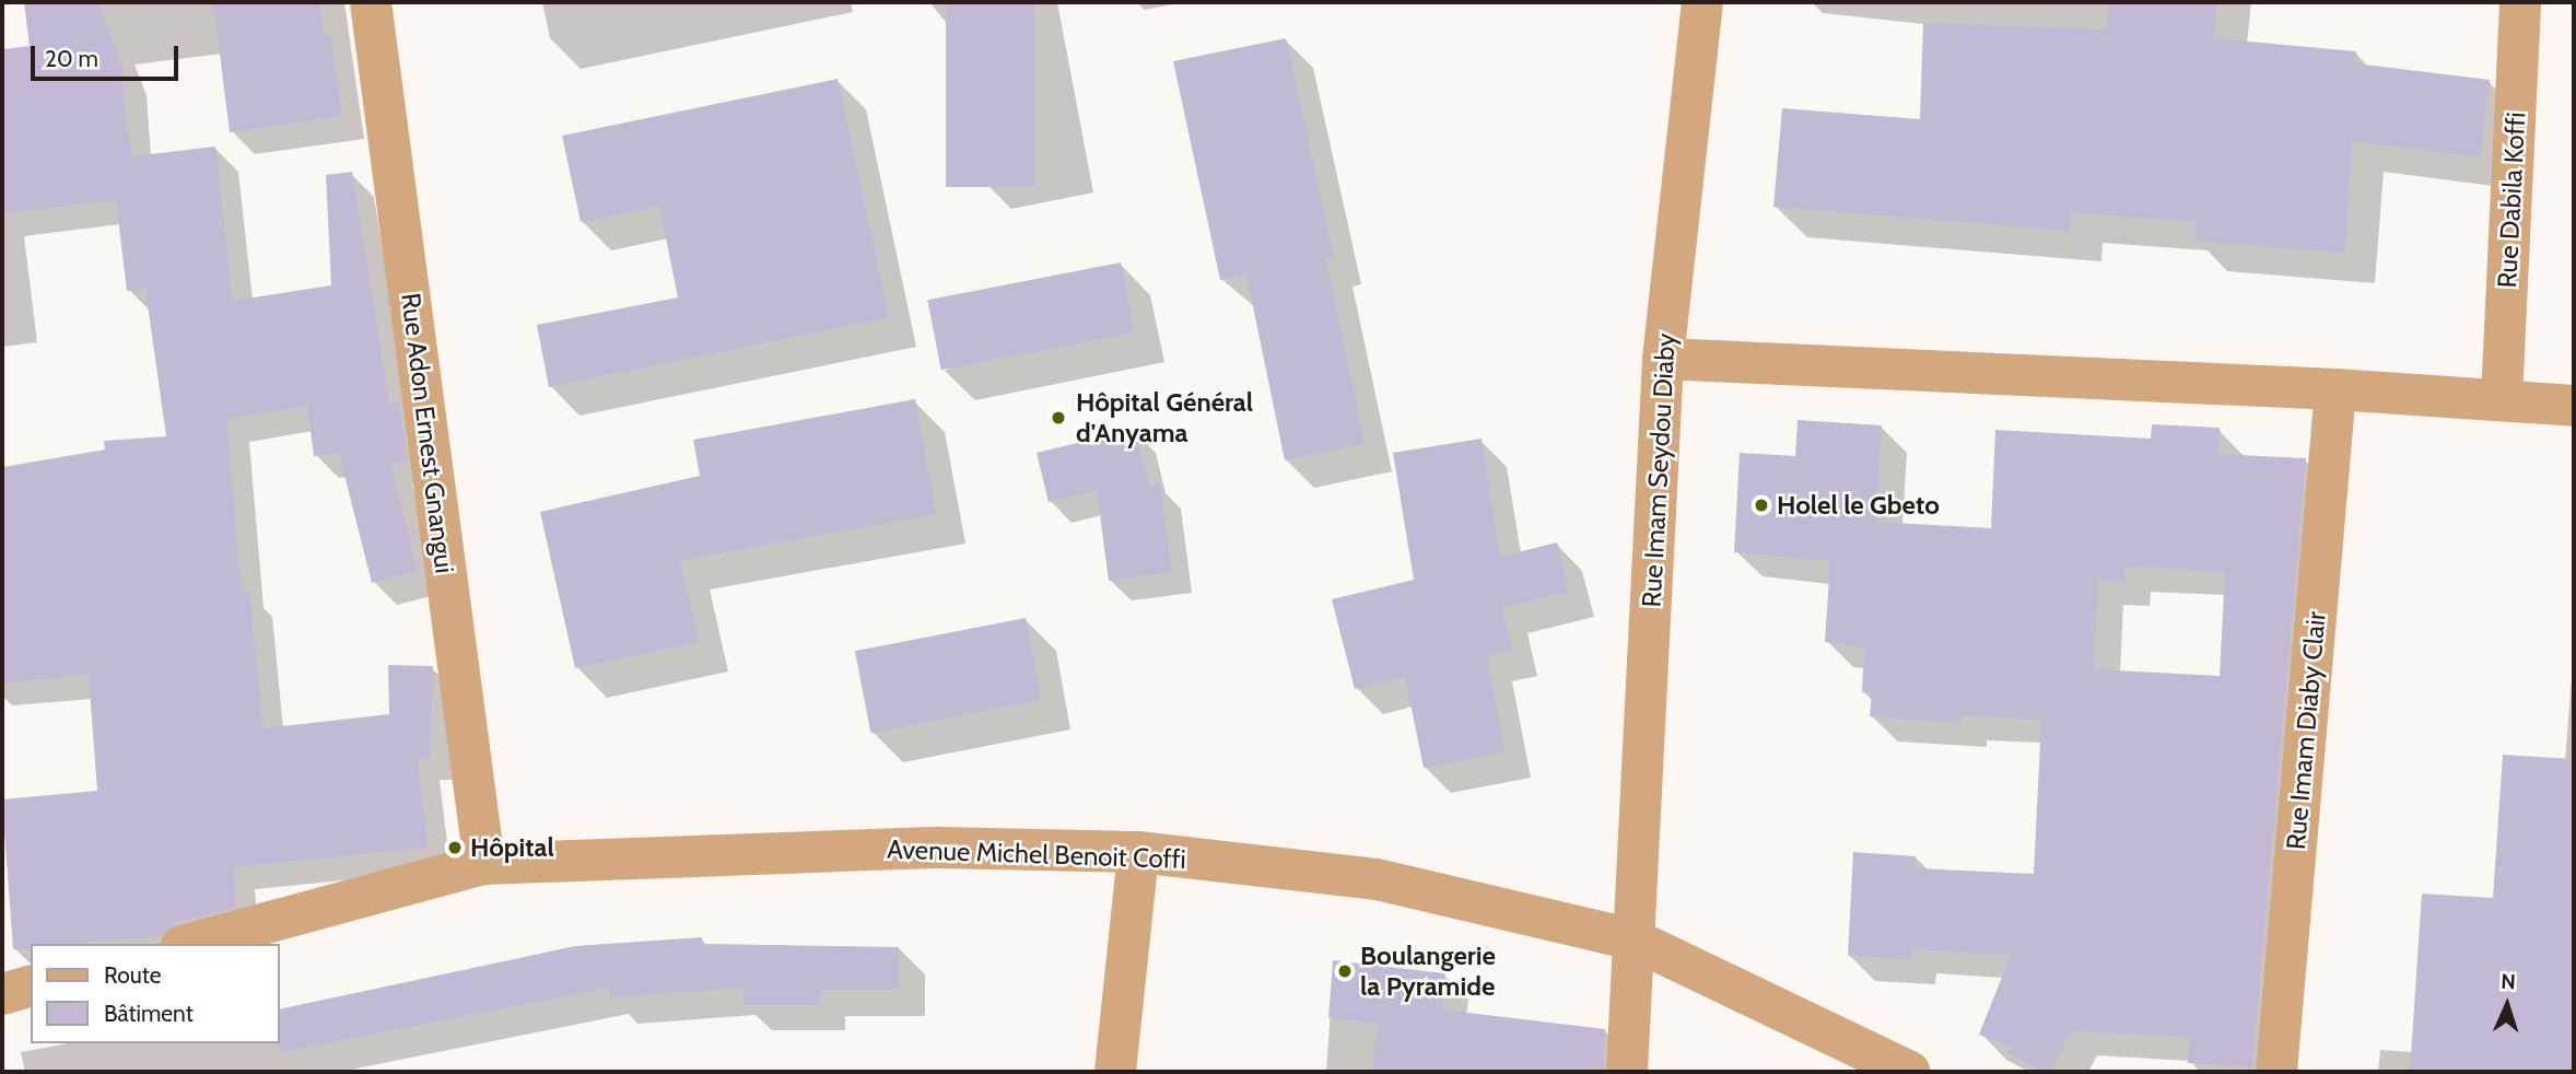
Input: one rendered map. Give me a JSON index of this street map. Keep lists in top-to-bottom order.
{
  "streets": {
    "street": [
      "Rue Dabila Koffi",
      "Rue Adon Ernest Gnangui",
      "Rue Imam Seydou Diaby",
      "Rue Imam Diaby Clair",
      "Avenue Michel Benoit Coffi"
    ]
  },
  "crossings": [
    ["Rue Adon Ernest Gnangui", "Avenue Michel Benoit Coffi"],
    ["Rue Imam Seydou Diaby", "Avenue Michel Benoit Coffi"]
  ],
  "places": [
    "Hôpital Général d'Anyama",
    "Holel le Gbeto",
    "Hôpital",
    "Boulangerie la Pyramide"
  ],
  "legend": ["Route", "Bâtiment"],
  "scale_bar": "20 m",
  "north": "top"
}
